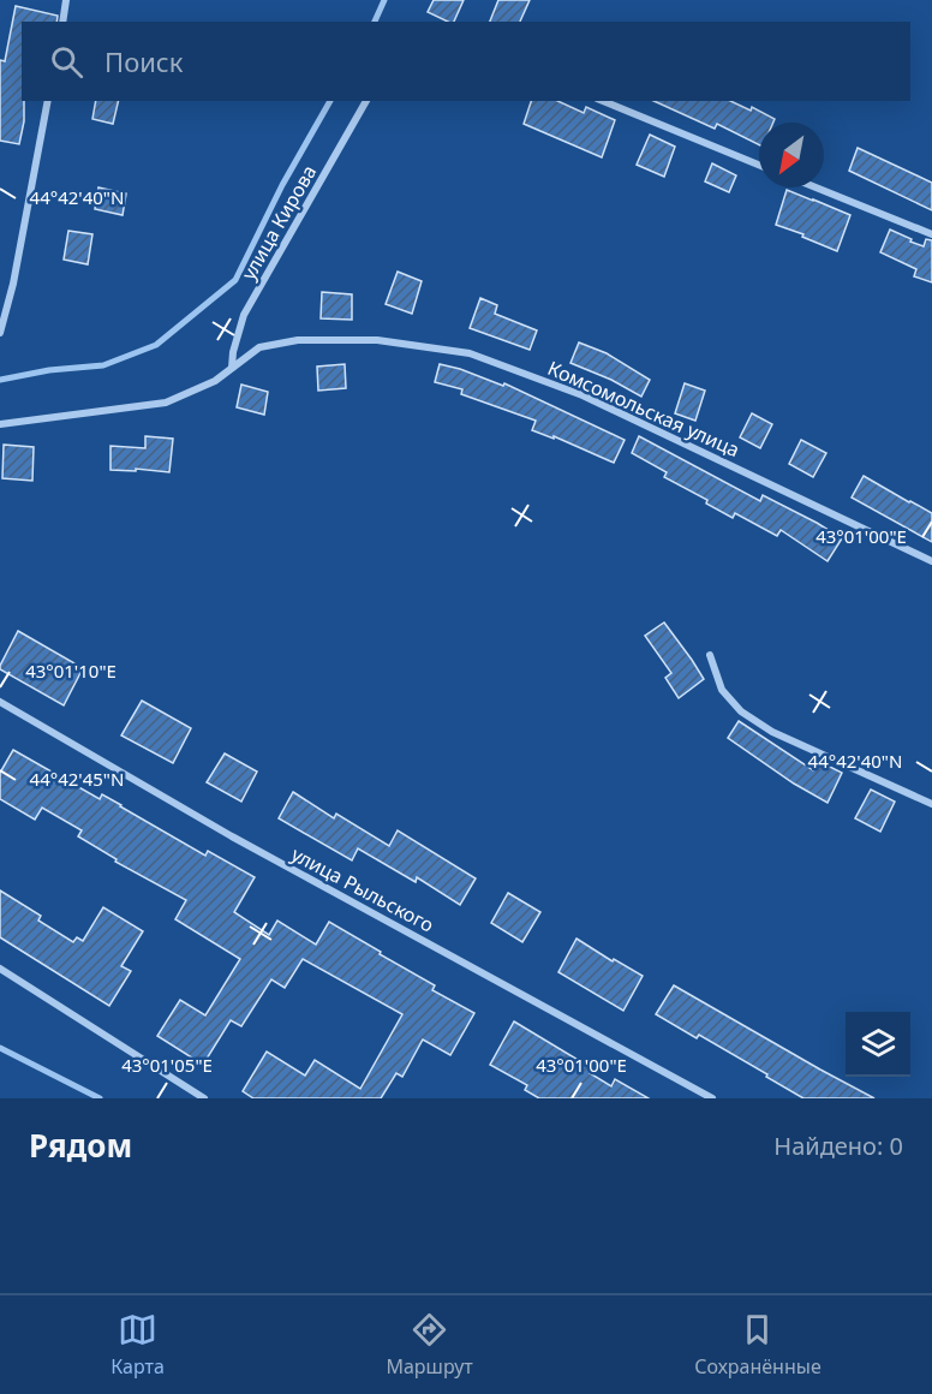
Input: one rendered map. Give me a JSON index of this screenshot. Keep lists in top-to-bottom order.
{
  "streets": {
    "street": ["улица Кирова", "Комсомольская улица", "улица Рыльского"]
  },
  "crossings": [
    ["улица Кирова", "Комсомольская улица"]
  ],
  "north": "bottom left",
  "page": {
    "search": "Поиск",
    "heading": ["Рядом", "Найдено: 0"],
    "nav": ["Карта", "Маршрут", "Сохранённые"]
  },
  "coordinates": [
    "44°42'40\"N",
    "43°01'00\"E",
    "43°01'10\"E",
    "44°42'45\"N",
    "43°01'05\"E"
  ]
}
